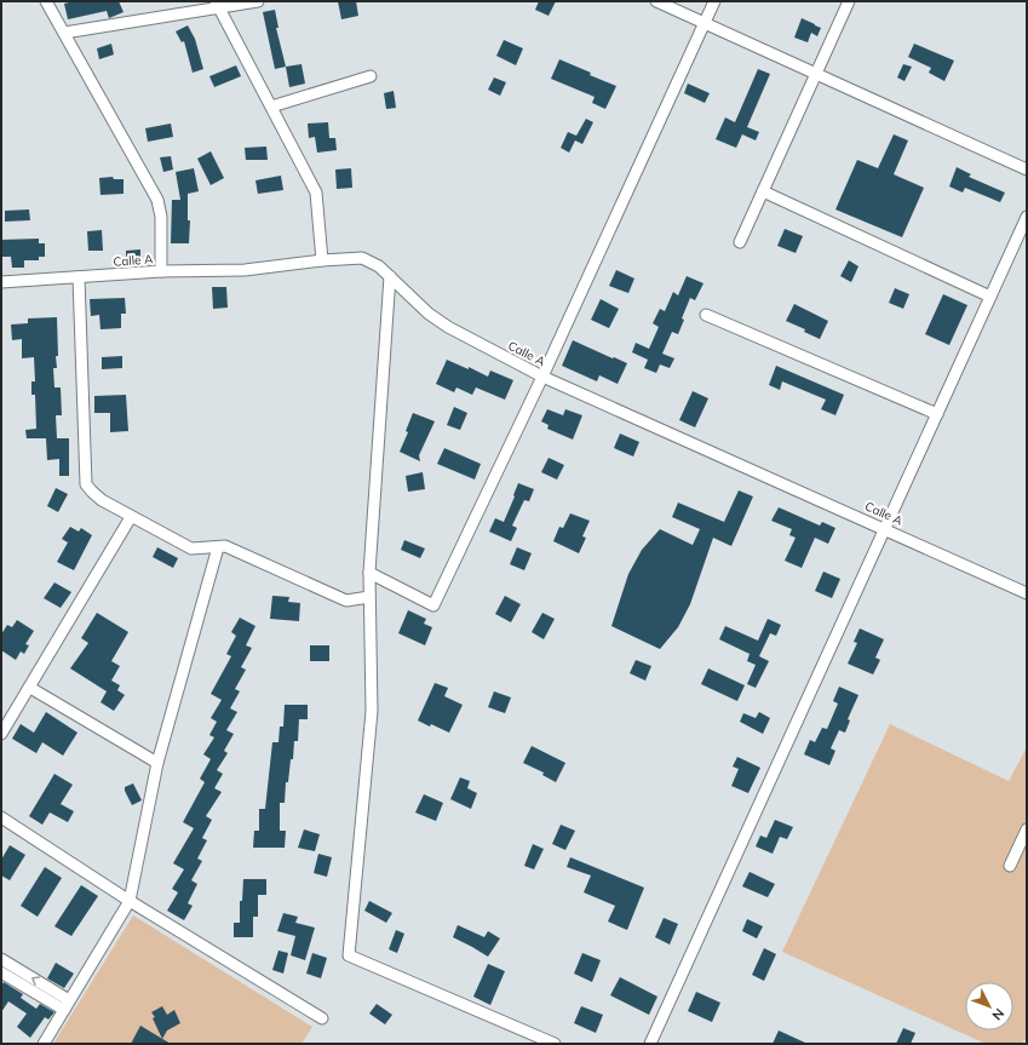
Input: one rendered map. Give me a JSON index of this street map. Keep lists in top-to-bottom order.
{
  "streets": {
    "street": ["Calle A"]
  },
  "north": "bottom right"
}
